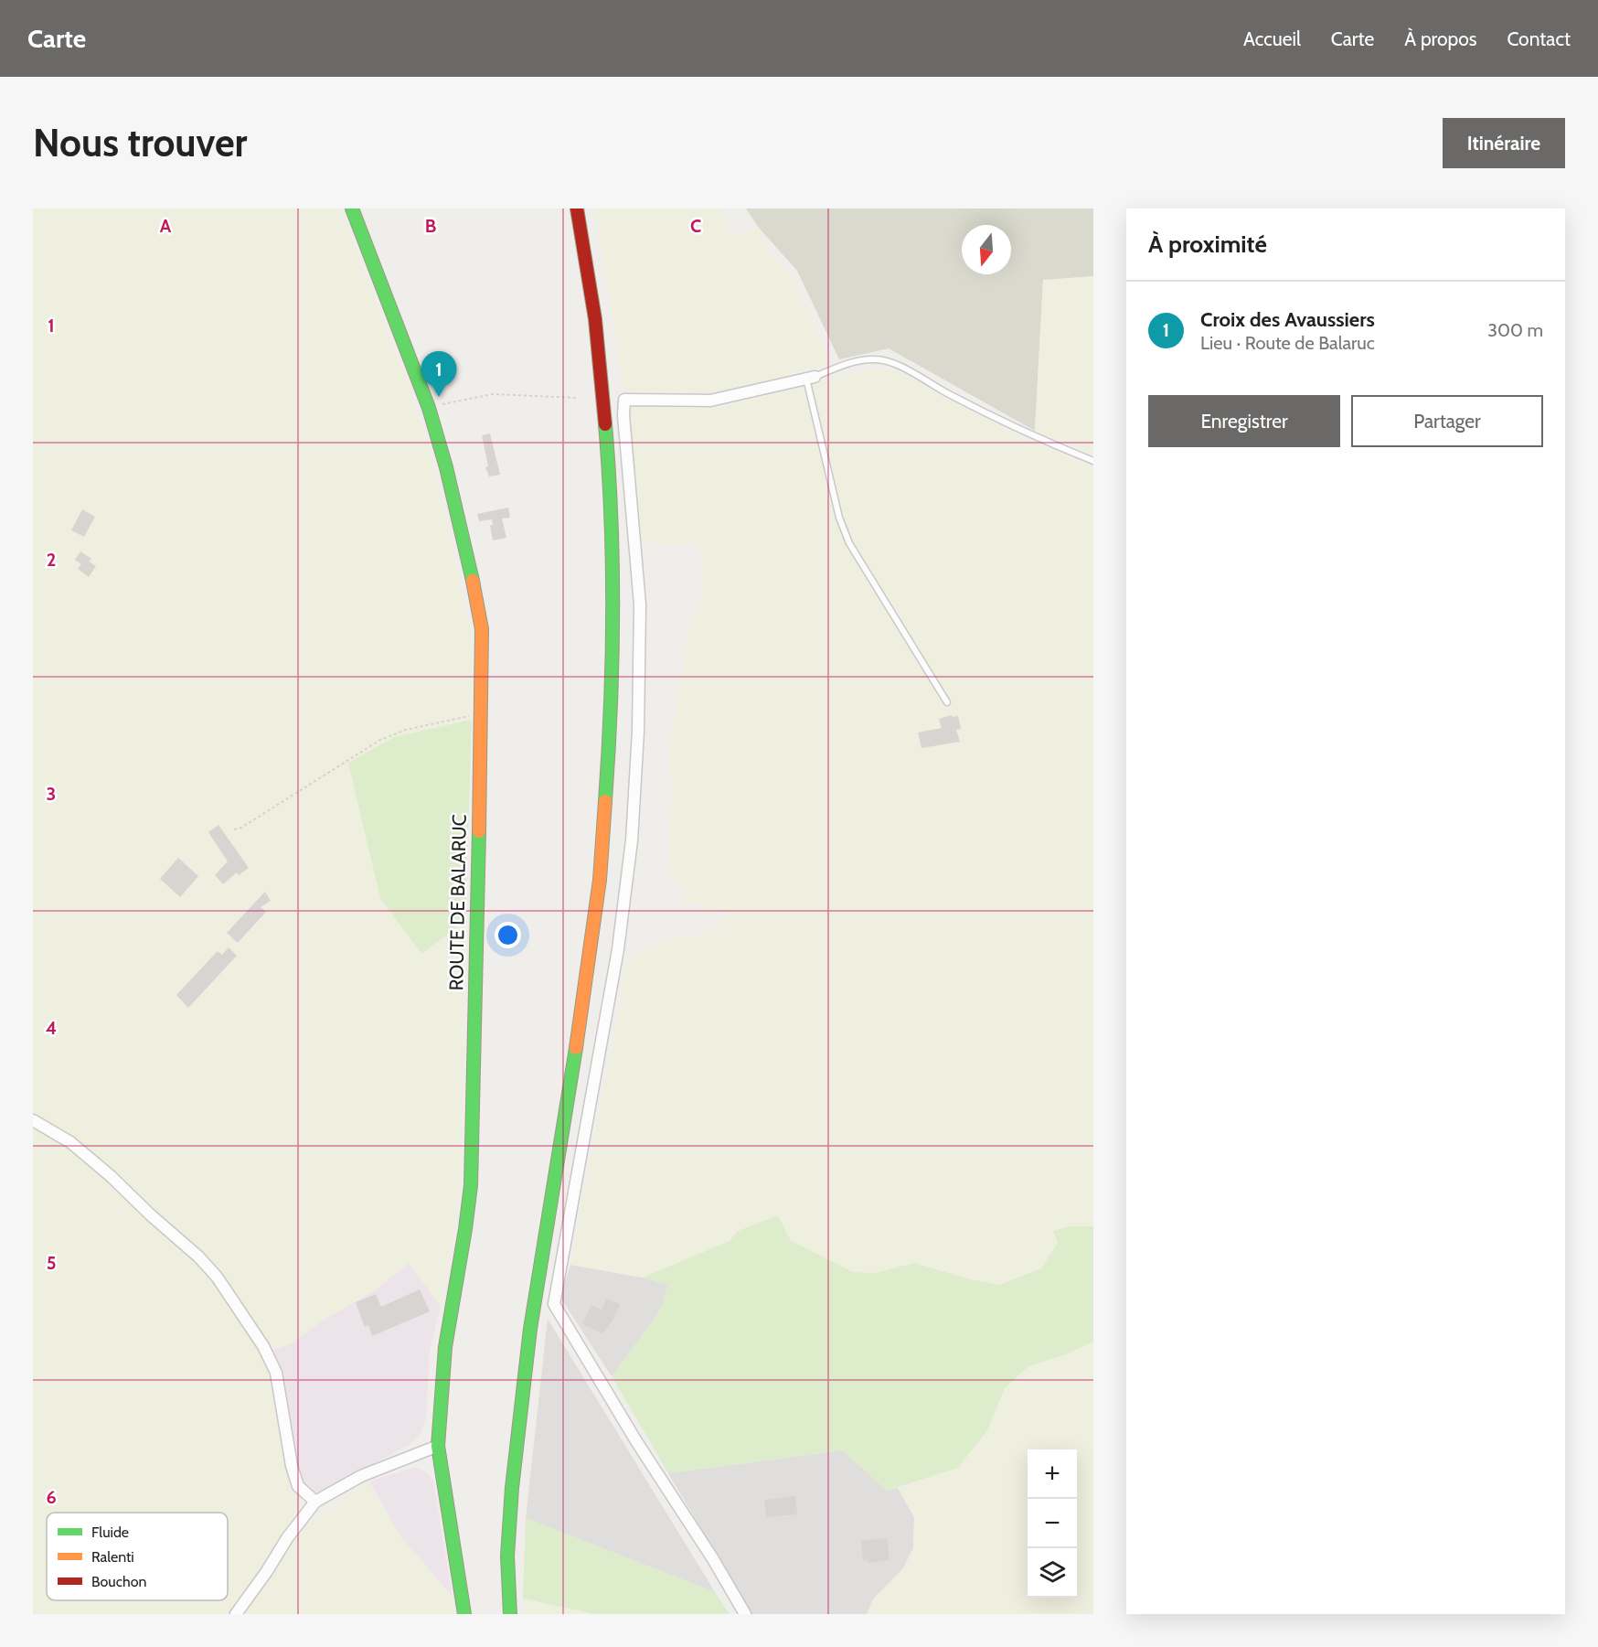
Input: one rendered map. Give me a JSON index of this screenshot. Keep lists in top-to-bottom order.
{
  "streets": {
    "street": ["ROUTE DE BALARUC"]
  },
  "legend": ["Fluide", "Ralenti", "Bouchon"],
  "north": "bottom",
  "page": {
    "header": "Carte",
    "nav": [
      "Accueil",
      "Carte",
      "À propos",
      "Contact"
    ],
    "buttons": [
      "Itinéraire",
      ["Enregistrer", "Partager"]
    ],
    "title": "Nous trouver",
    "heading": "À proximité",
    "list": [
      {
        "mark": "1",
        "name": "Croix des Avaussiers",
        "note": "Lieu · Route de Balaruc",
        "value": "300 m"
      }
    ],
    "pins": "1",
    "map_buttons": ["+", "−"]
  },
  "grid": {
    "columns": ["A", "B", "C"],
    "rows": [
      "1",
      "2",
      "3",
      "4",
      "5",
      "6"
    ]
  }
}
